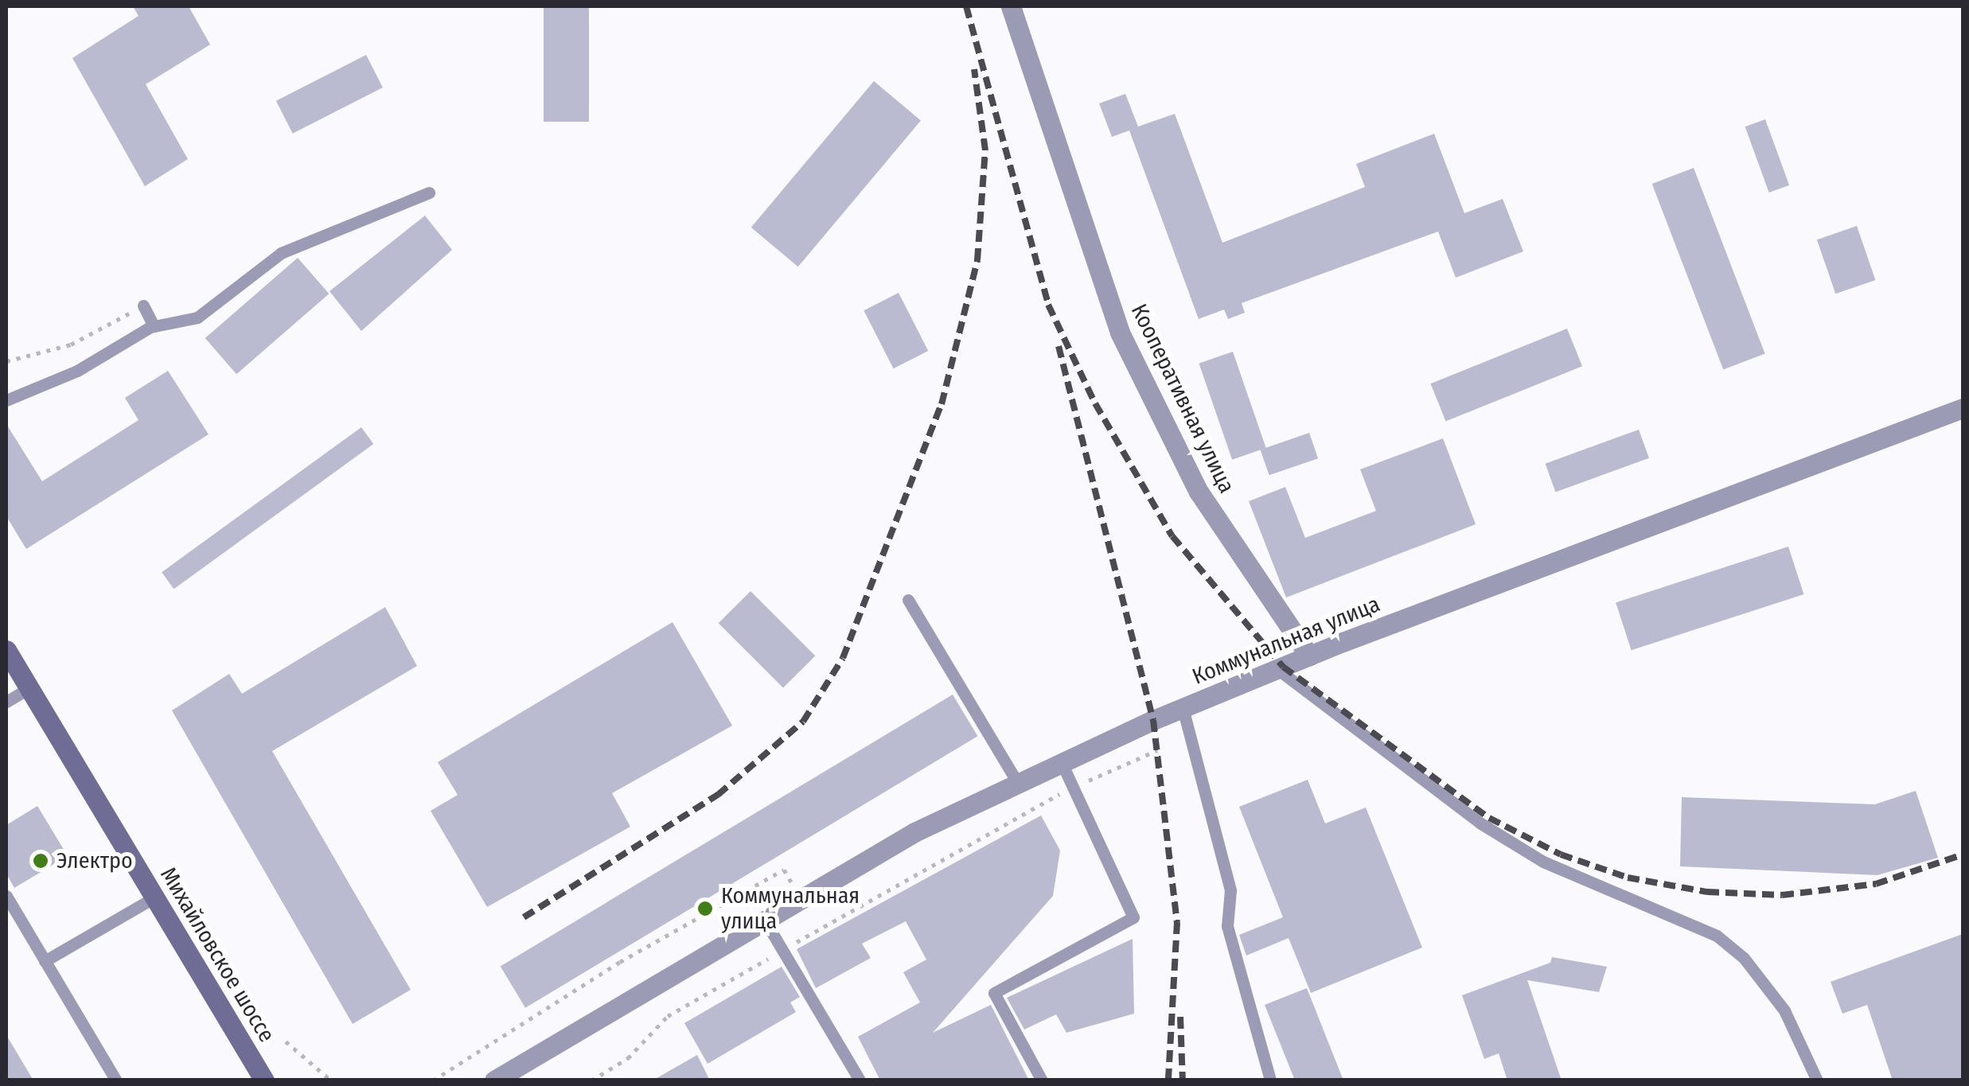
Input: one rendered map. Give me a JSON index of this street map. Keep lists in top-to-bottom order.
{
  "streets": {
    "main road": ["Михайловское шоссе"],
    "street": ["Кооперативная улица", "Коммунальная улица"]
  },
  "crossings": [
    ["Кооперативная улица", "Коммунальная улица"]
  ],
  "places": ["Электро", "Коммунальная улица"]
}
